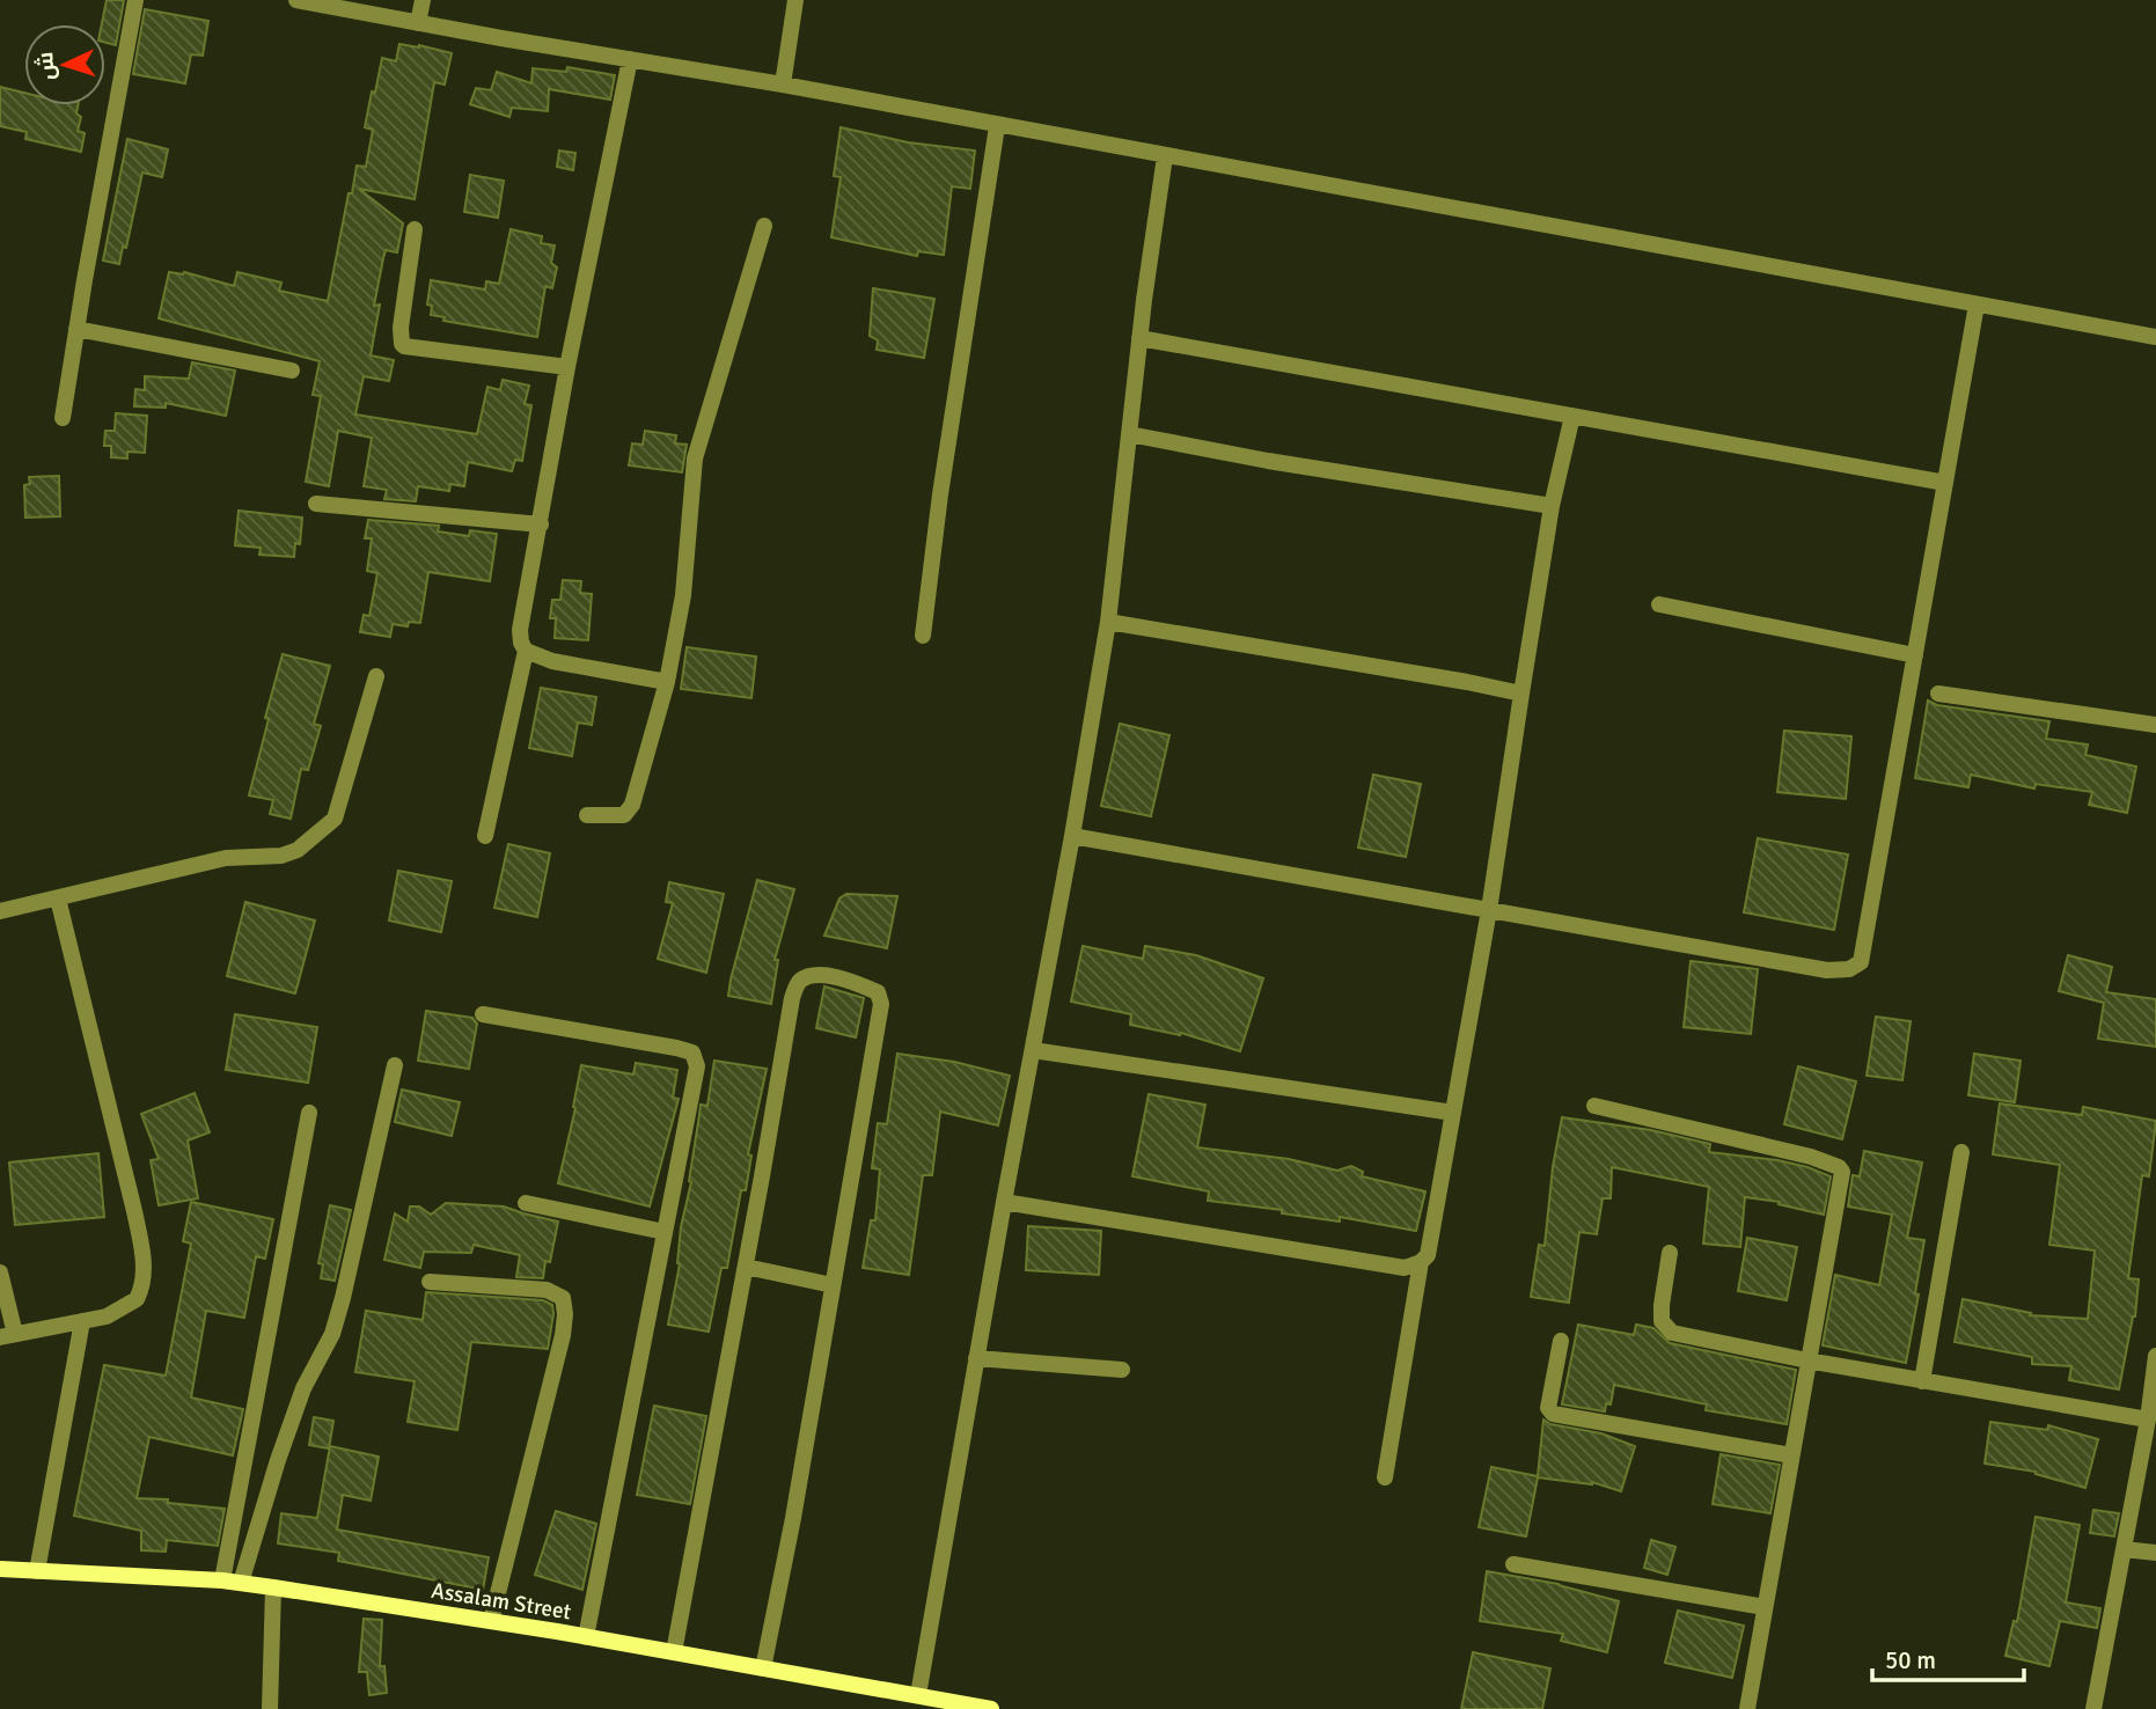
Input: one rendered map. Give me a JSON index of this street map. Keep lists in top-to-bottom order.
{
  "streets": {
    "main road": ["Assalam Street"]
  },
  "scale_bar": "50 m",
  "north": "left"
}
